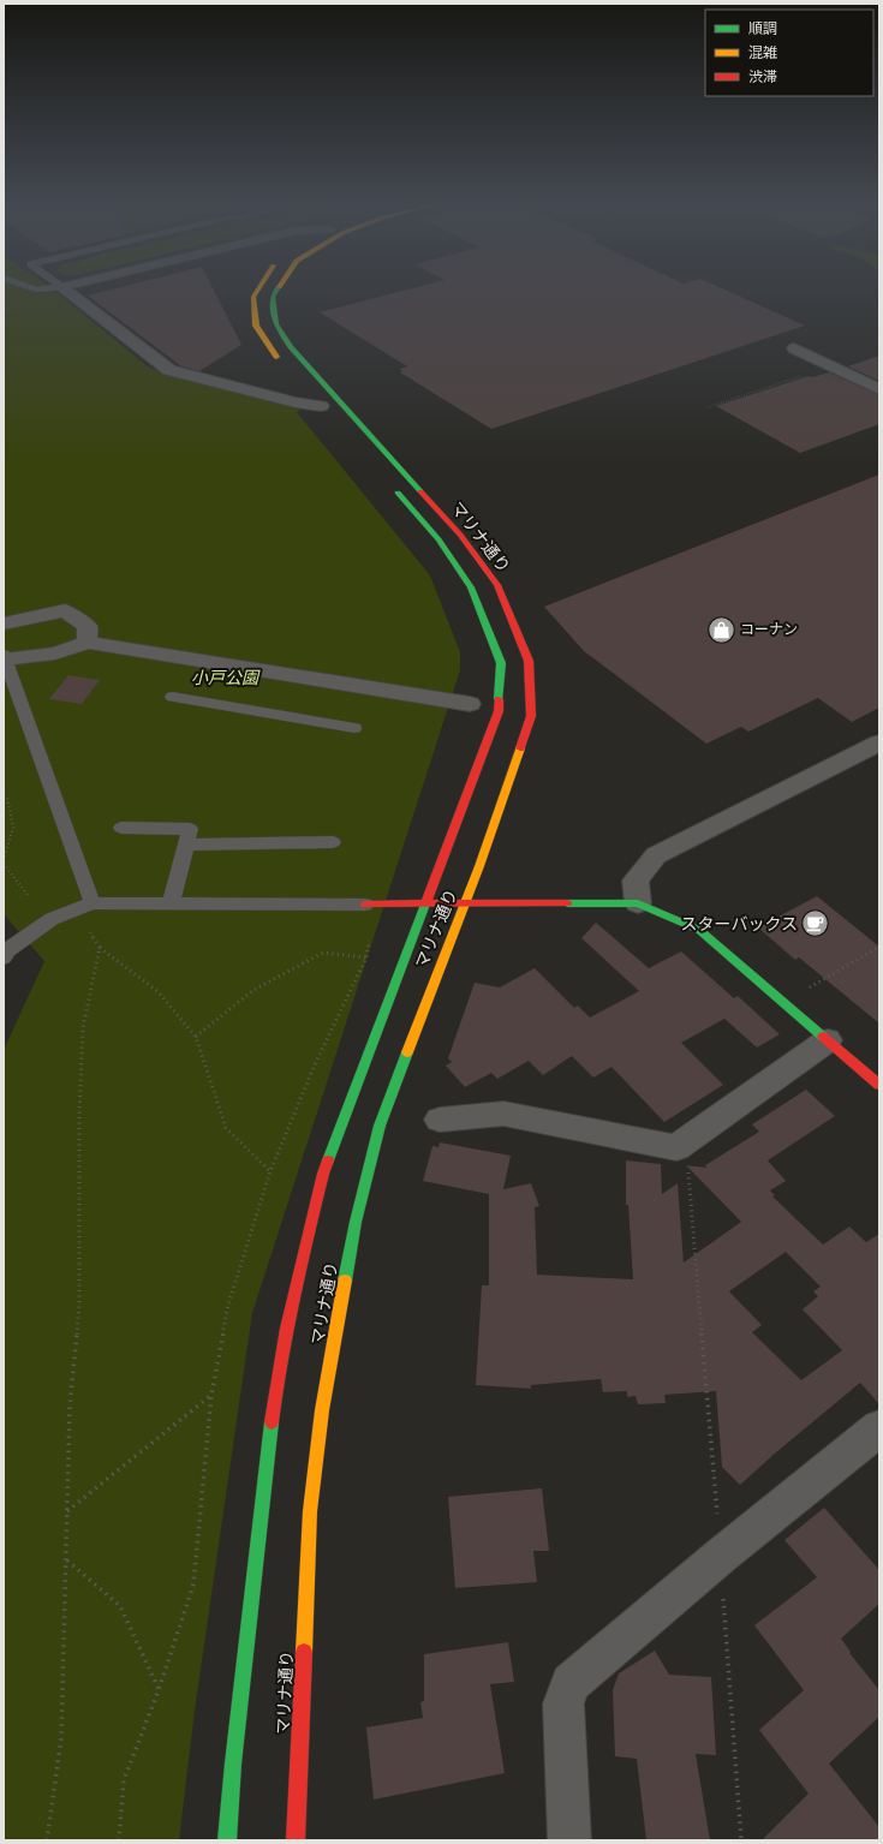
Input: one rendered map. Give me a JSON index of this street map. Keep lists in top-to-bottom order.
{
  "streets": {
    "street": ["マリナ通り"]
  },
  "parks": ["小戸公園"],
  "places": {
    "shop": ["コーナン"],
    "cafe": ["スターバックス"]
  },
  "legend": ["順調", "混雑", "渋滞"]
}
